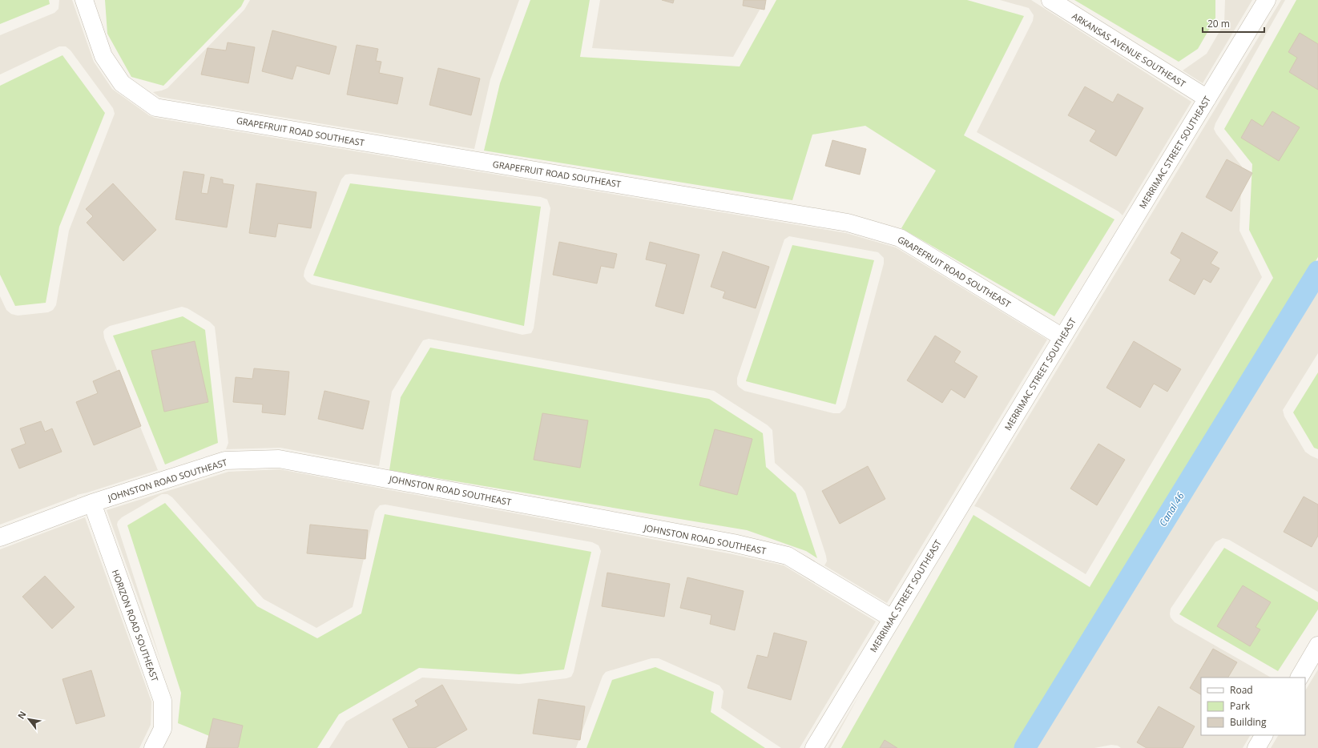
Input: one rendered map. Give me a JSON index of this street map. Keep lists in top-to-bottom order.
{
  "streets": {
    "street": [
      "ARKANSAS AVENUE SOUTHEAST",
      "GRAPEFRUIT ROAD SOUTHEAST",
      "MERRIMAC STREET SOUTHEAST",
      "JOHNSTON ROAD SOUTHEAST",
      "HORIZON ROAD SOUTHEAST"
    ]
  },
  "crossings": [
    ["ARKANSAS AVENUE SOUTHEAST", "MERRIMAC STREET SOUTHEAST"],
    ["GRAPEFRUIT ROAD SOUTHEAST", "MERRIMAC STREET SOUTHEAST"],
    ["MERRIMAC STREET SOUTHEAST", "JOHNSTON ROAD SOUTHEAST"],
    ["JOHNSTON ROAD SOUTHEAST", "HORIZON ROAD SOUTHEAST"]
  ],
  "water": ["Canal 46"],
  "legend": ["Road", "Park", "Building"],
  "scale_bar": "20 m",
  "north": "top left"
}
